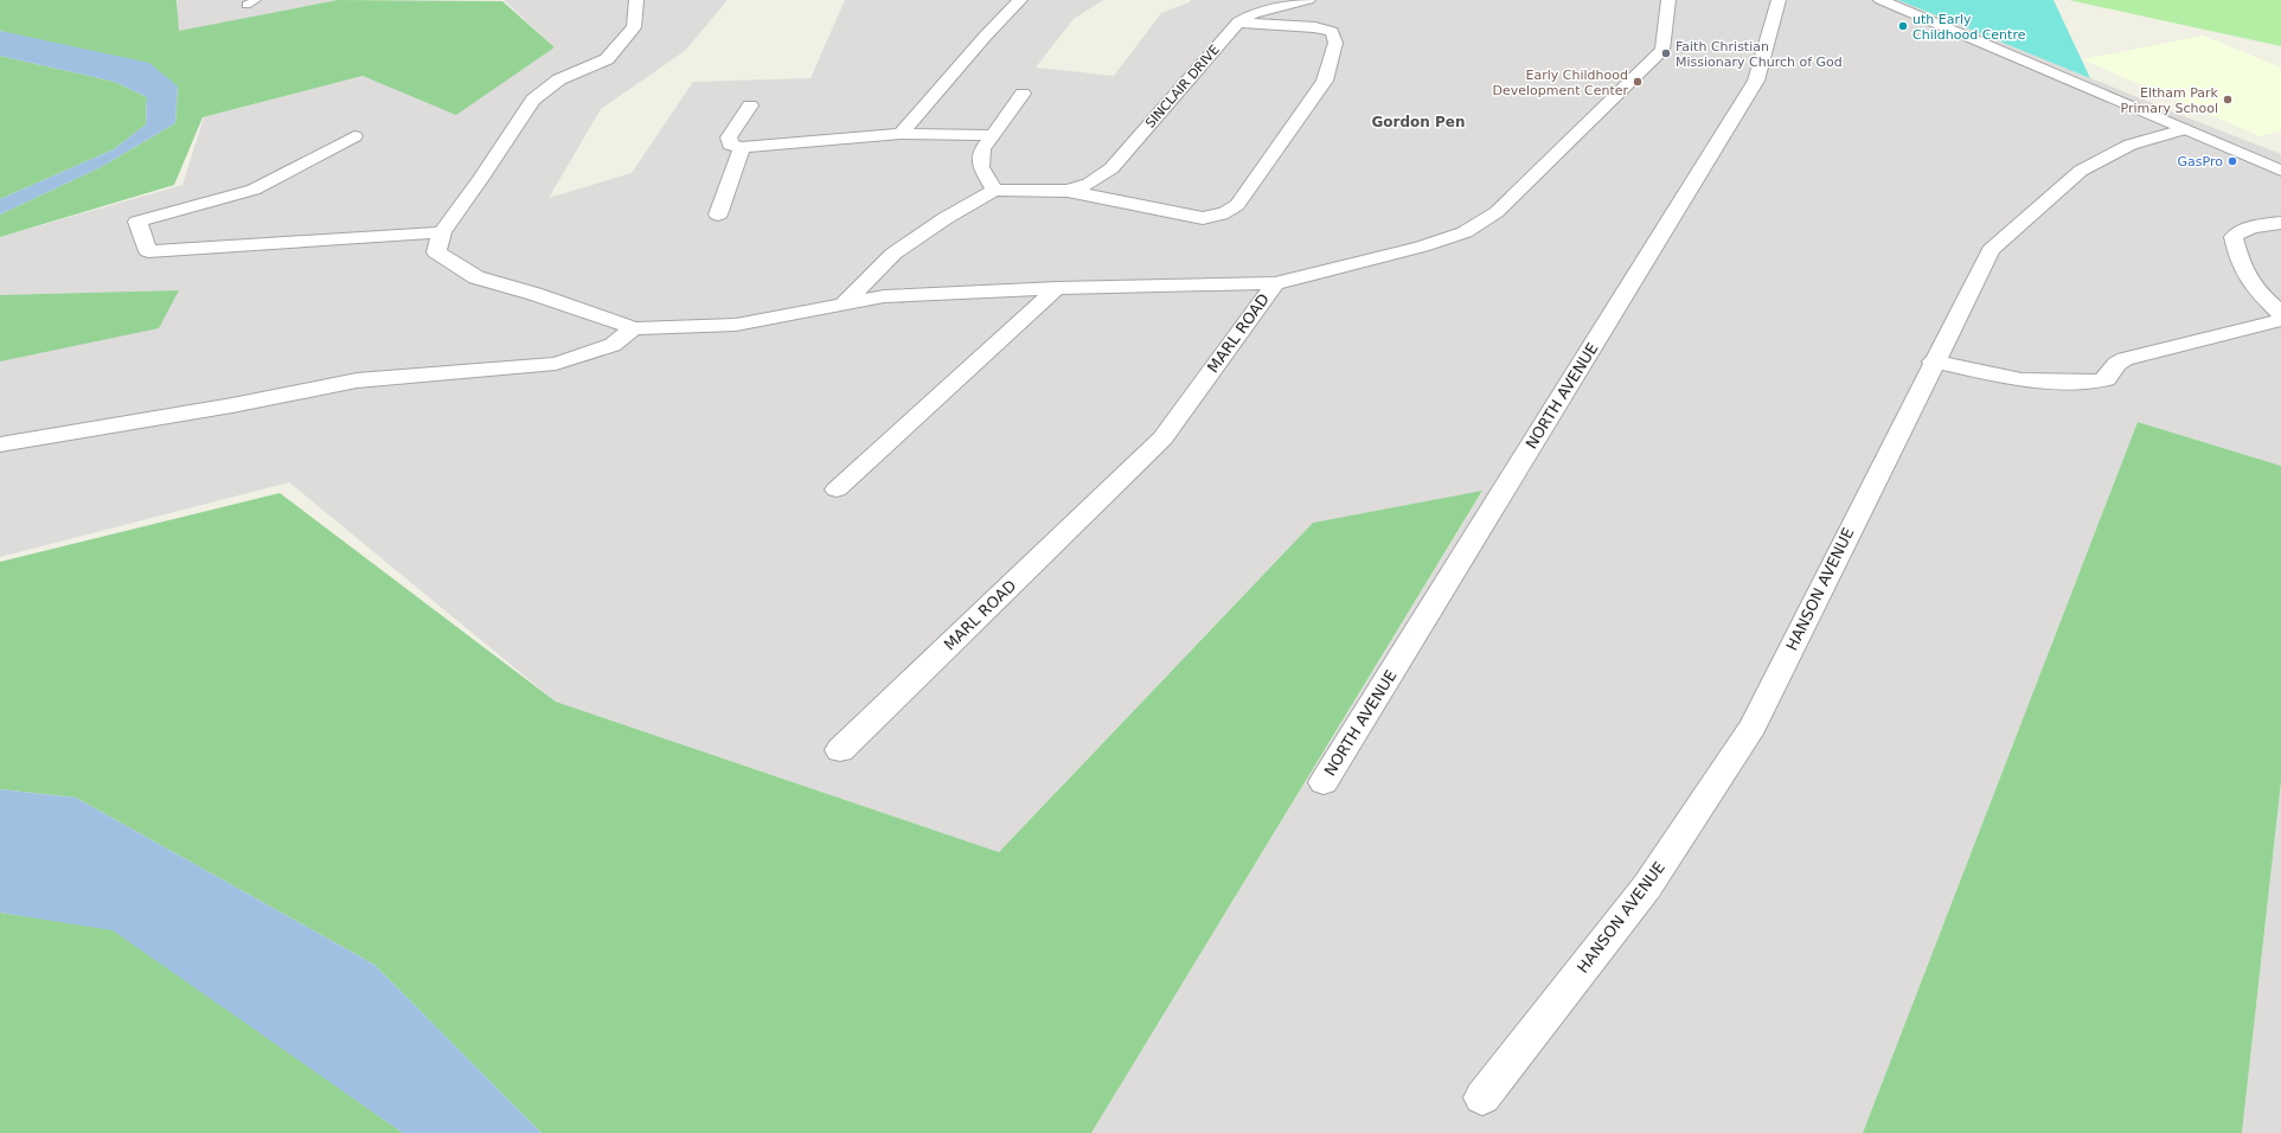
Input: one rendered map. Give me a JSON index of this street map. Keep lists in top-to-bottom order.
{
  "streets": {
    "street": [
      "SINCLAIR DRIVE",
      "MARL ROAD",
      "NORTH AVENUE",
      "HANSON AVENUE"
    ]
  },
  "districts": ["Gordon Pen"],
  "places": [
    "uth Early Childhood Centre",
    "Faith Christian Missionary Church of God",
    "Early Childhood Development Center",
    "Eltham Park Primary School",
    "GasPro"
  ]
}
